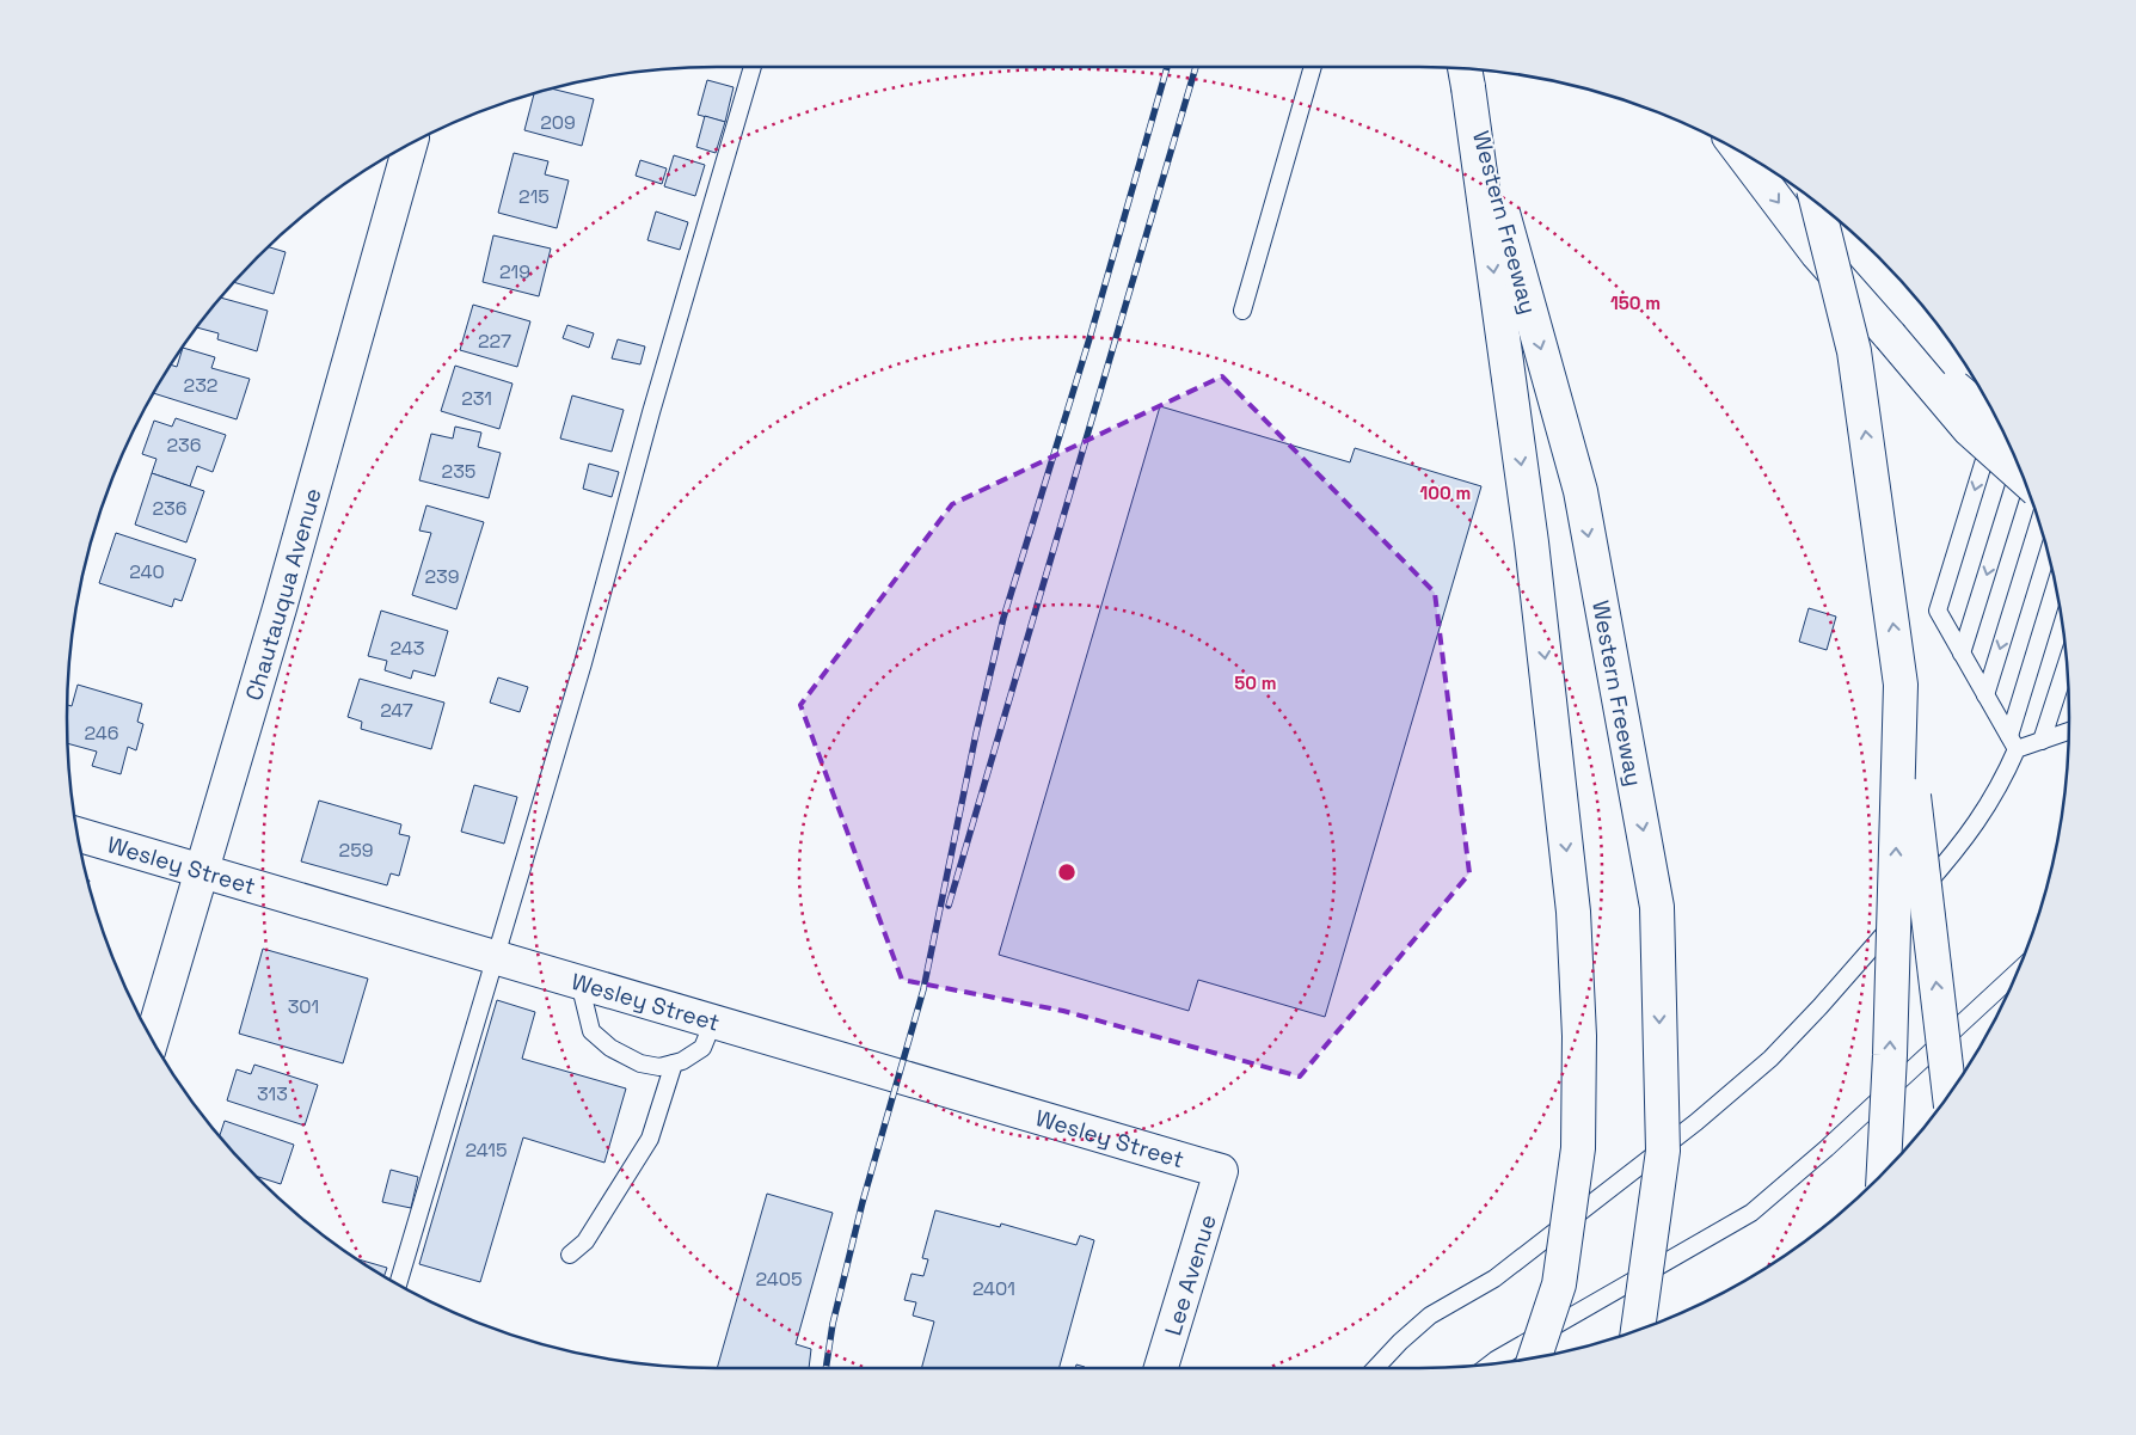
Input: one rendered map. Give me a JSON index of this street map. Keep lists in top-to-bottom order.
{
  "streets": {
    "main road": [
      "Western Freeway",
      "Chautauqua Avenue",
      "Wesley Street",
      "Lee Avenue"
    ]
  },
  "crossings": [
    ["Chautauqua Avenue", "Wesley Street"],
    ["Wesley Street", "Lee Avenue"]
  ],
  "house_numbers": [
    "209",
    "215",
    "219",
    "227",
    "232",
    "231",
    "236",
    "235",
    "236",
    "240",
    "239",
    "243",
    "247",
    "246",
    "259",
    "301",
    "313",
    "2415",
    "2405",
    "2401"
  ],
  "rings": ["150 m", "100 m", "50 m"]
}
